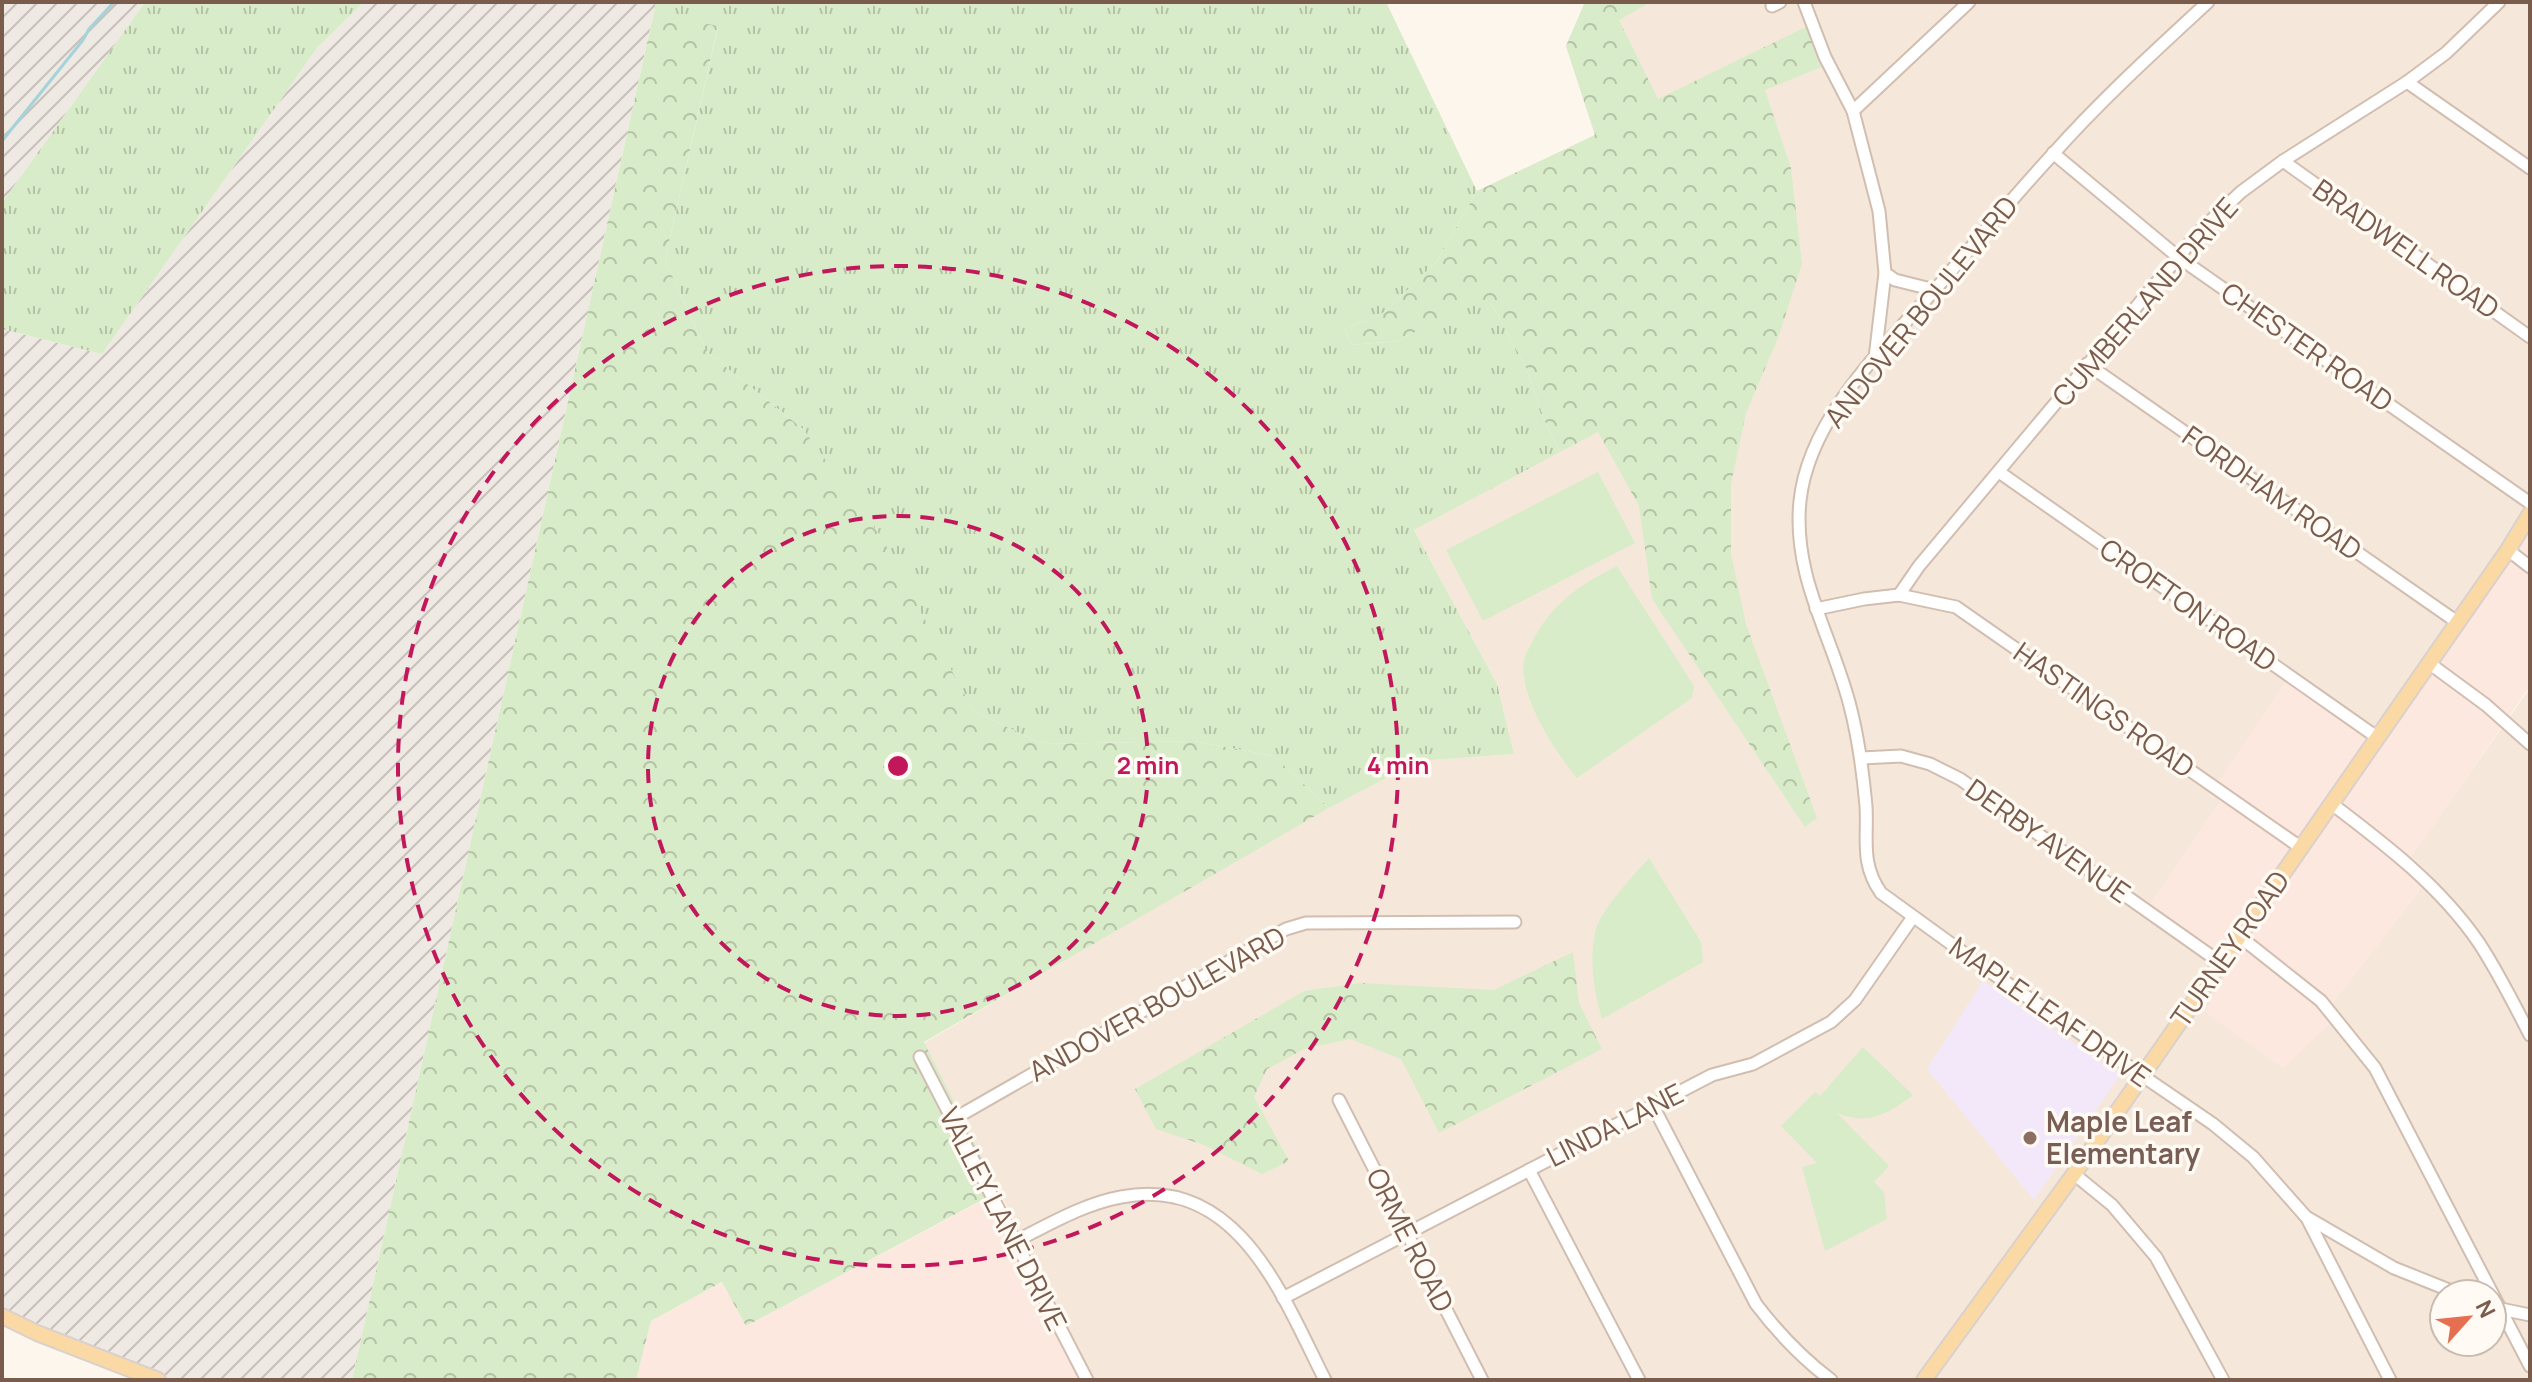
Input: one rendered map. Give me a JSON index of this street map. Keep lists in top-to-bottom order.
{
  "streets": {
    "main road": ["TURNEY ROAD"],
    "street": [
      "BRADWELL ROAD",
      "CUMBERLAND DRIVE",
      "ANDOVER BOULEVARD",
      "CHESTER ROAD",
      "FORDHAM ROAD",
      "CROFTON ROAD",
      "HASTINGS ROAD",
      "DERBY AVENUE",
      "MAPLE LEAF DRIVE",
      "LINDA LANE",
      "VALLEY LANE DRIVE",
      "ORME ROAD"
    ]
  },
  "crossings": [
    ["BRADWELL ROAD", "CUMBERLAND DRIVE"],
    ["CUMBERLAND DRIVE", "CHESTER ROAD"],
    ["CUMBERLAND DRIVE", "FORDHAM ROAD"],
    ["CUMBERLAND DRIVE", "CROFTON ROAD"],
    ["CUMBERLAND DRIVE", "HASTINGS ROAD"],
    ["ANDOVER BOULEVARD", "CHESTER ROAD"],
    ["ANDOVER BOULEVARD", "DERBY AVENUE"],
    ["ANDOVER BOULEVARD", "MAPLE LEAF DRIVE"],
    ["ANDOVER BOULEVARD", "VALLEY LANE DRIVE"],
    ["FORDHAM ROAD", "TURNEY ROAD"],
    ["CROFTON ROAD", "TURNEY ROAD"],
    ["HASTINGS ROAD", "TURNEY ROAD"],
    ["DERBY AVENUE", "TURNEY ROAD"],
    ["TURNEY ROAD", "MAPLE LEAF DRIVE"],
    ["MAPLE LEAF DRIVE", "LINDA LANE"],
    ["LINDA LANE", "ORME ROAD"]
  ],
  "places": ["Maple Leaf Elementary"],
  "north": "top right",
  "rings": ["2 min", "4 min"]
}
